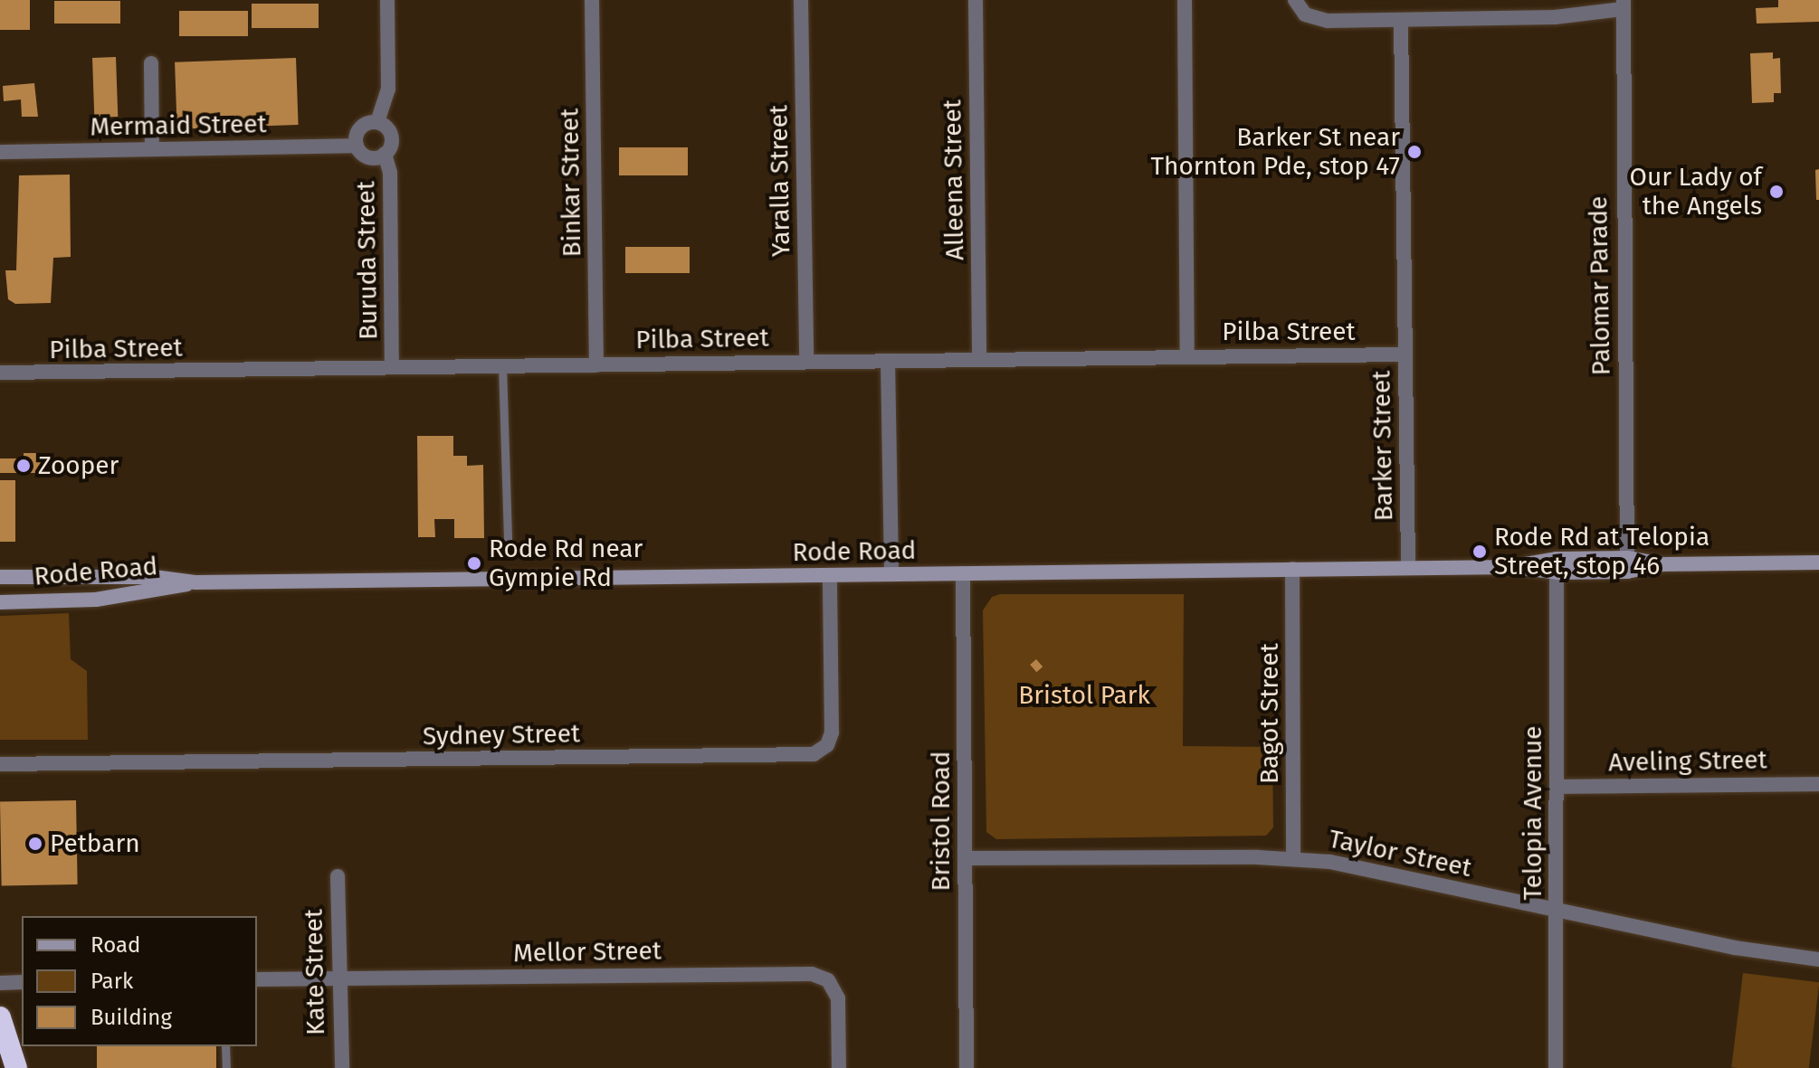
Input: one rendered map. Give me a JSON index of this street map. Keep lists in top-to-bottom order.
{
  "streets": {
    "main road": ["Rode Road"],
    "street": [
      "Mermaid Street",
      "Alleena Street",
      "Yaralla Street",
      "Binkar Street",
      "Buruda Street",
      "Palomar Parade",
      "Pilba Street",
      "Barker Street",
      "Bagot Street",
      "Sydney Street",
      "Aveling Street",
      "Telopia Avenue",
      "Bristol Road",
      "Taylor Street",
      "Mellor Street",
      "Kate Street"
    ]
  },
  "crossings": [
    ["Mermaid Street", "Buruda Street"],
    ["Alleena Street", "Pilba Street"],
    ["Yaralla Street", "Pilba Street"],
    ["Binkar Street", "Pilba Street"],
    ["Buruda Street", "Pilba Street"],
    ["Palomar Parade", "Rode Road"],
    ["Pilba Street", "Barker Street"],
    ["Barker Street", "Rode Road"],
    ["Rode Road", "Bagot Street"],
    ["Rode Road", "Sydney Street"],
    ["Rode Road", "Telopia Avenue"],
    ["Rode Road", "Bristol Road"],
    ["Bagot Street", "Taylor Street"],
    ["Aveling Street", "Telopia Avenue"],
    ["Telopia Avenue", "Taylor Street"],
    ["Bristol Road", "Taylor Street"],
    ["Mellor Street", "Kate Street"]
  ],
  "parks": ["Bristol Park"],
  "places": [
    "Barker St near Thornton Pde, stop 47",
    "Our Lady of the Angels",
    "Zooper",
    "Rode Rd at Telopia Street, stop 46",
    "Rode Rd near Gympie Rd",
    "Petbarn"
  ],
  "legend": ["Road", "Park", "Building"]
}
